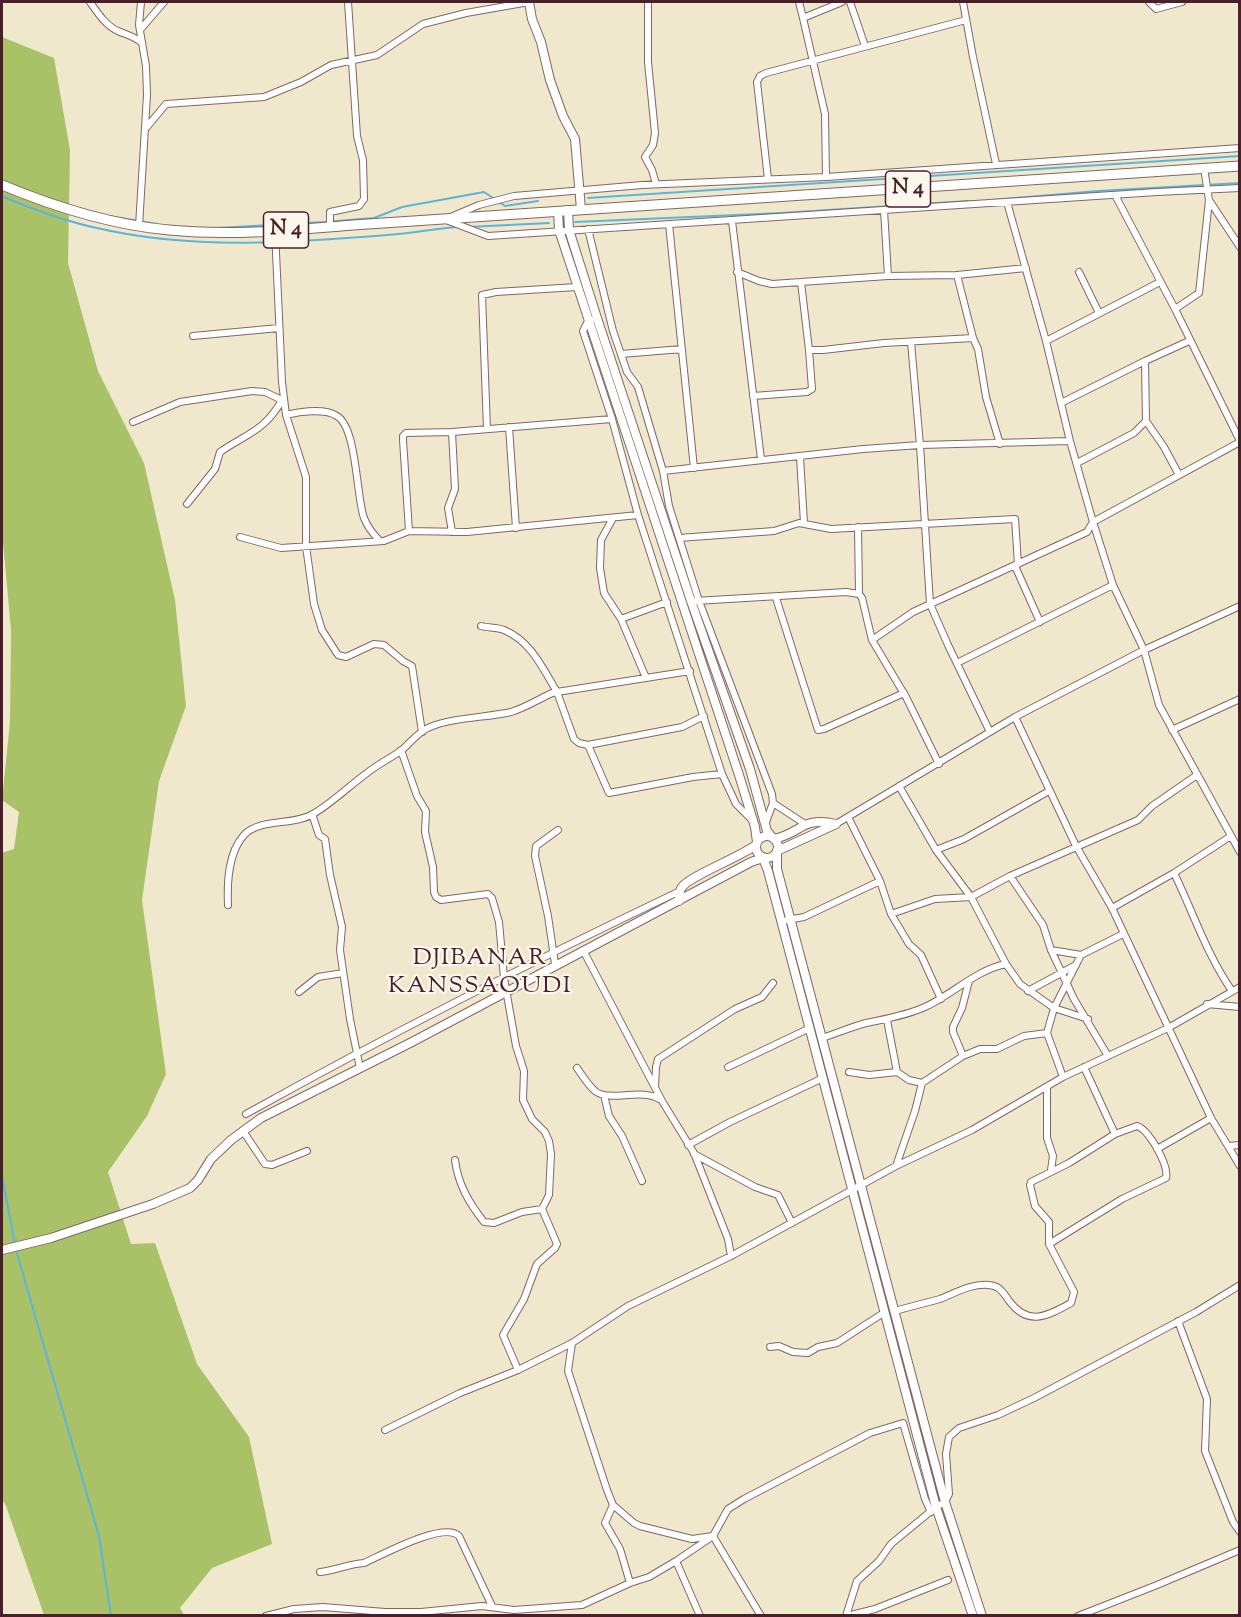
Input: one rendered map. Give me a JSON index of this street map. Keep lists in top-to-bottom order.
{
  "streets": {
    "highway": ["N 4"]
  },
  "districts": ["DJIBANAR KANSSAOUDI"]
}
